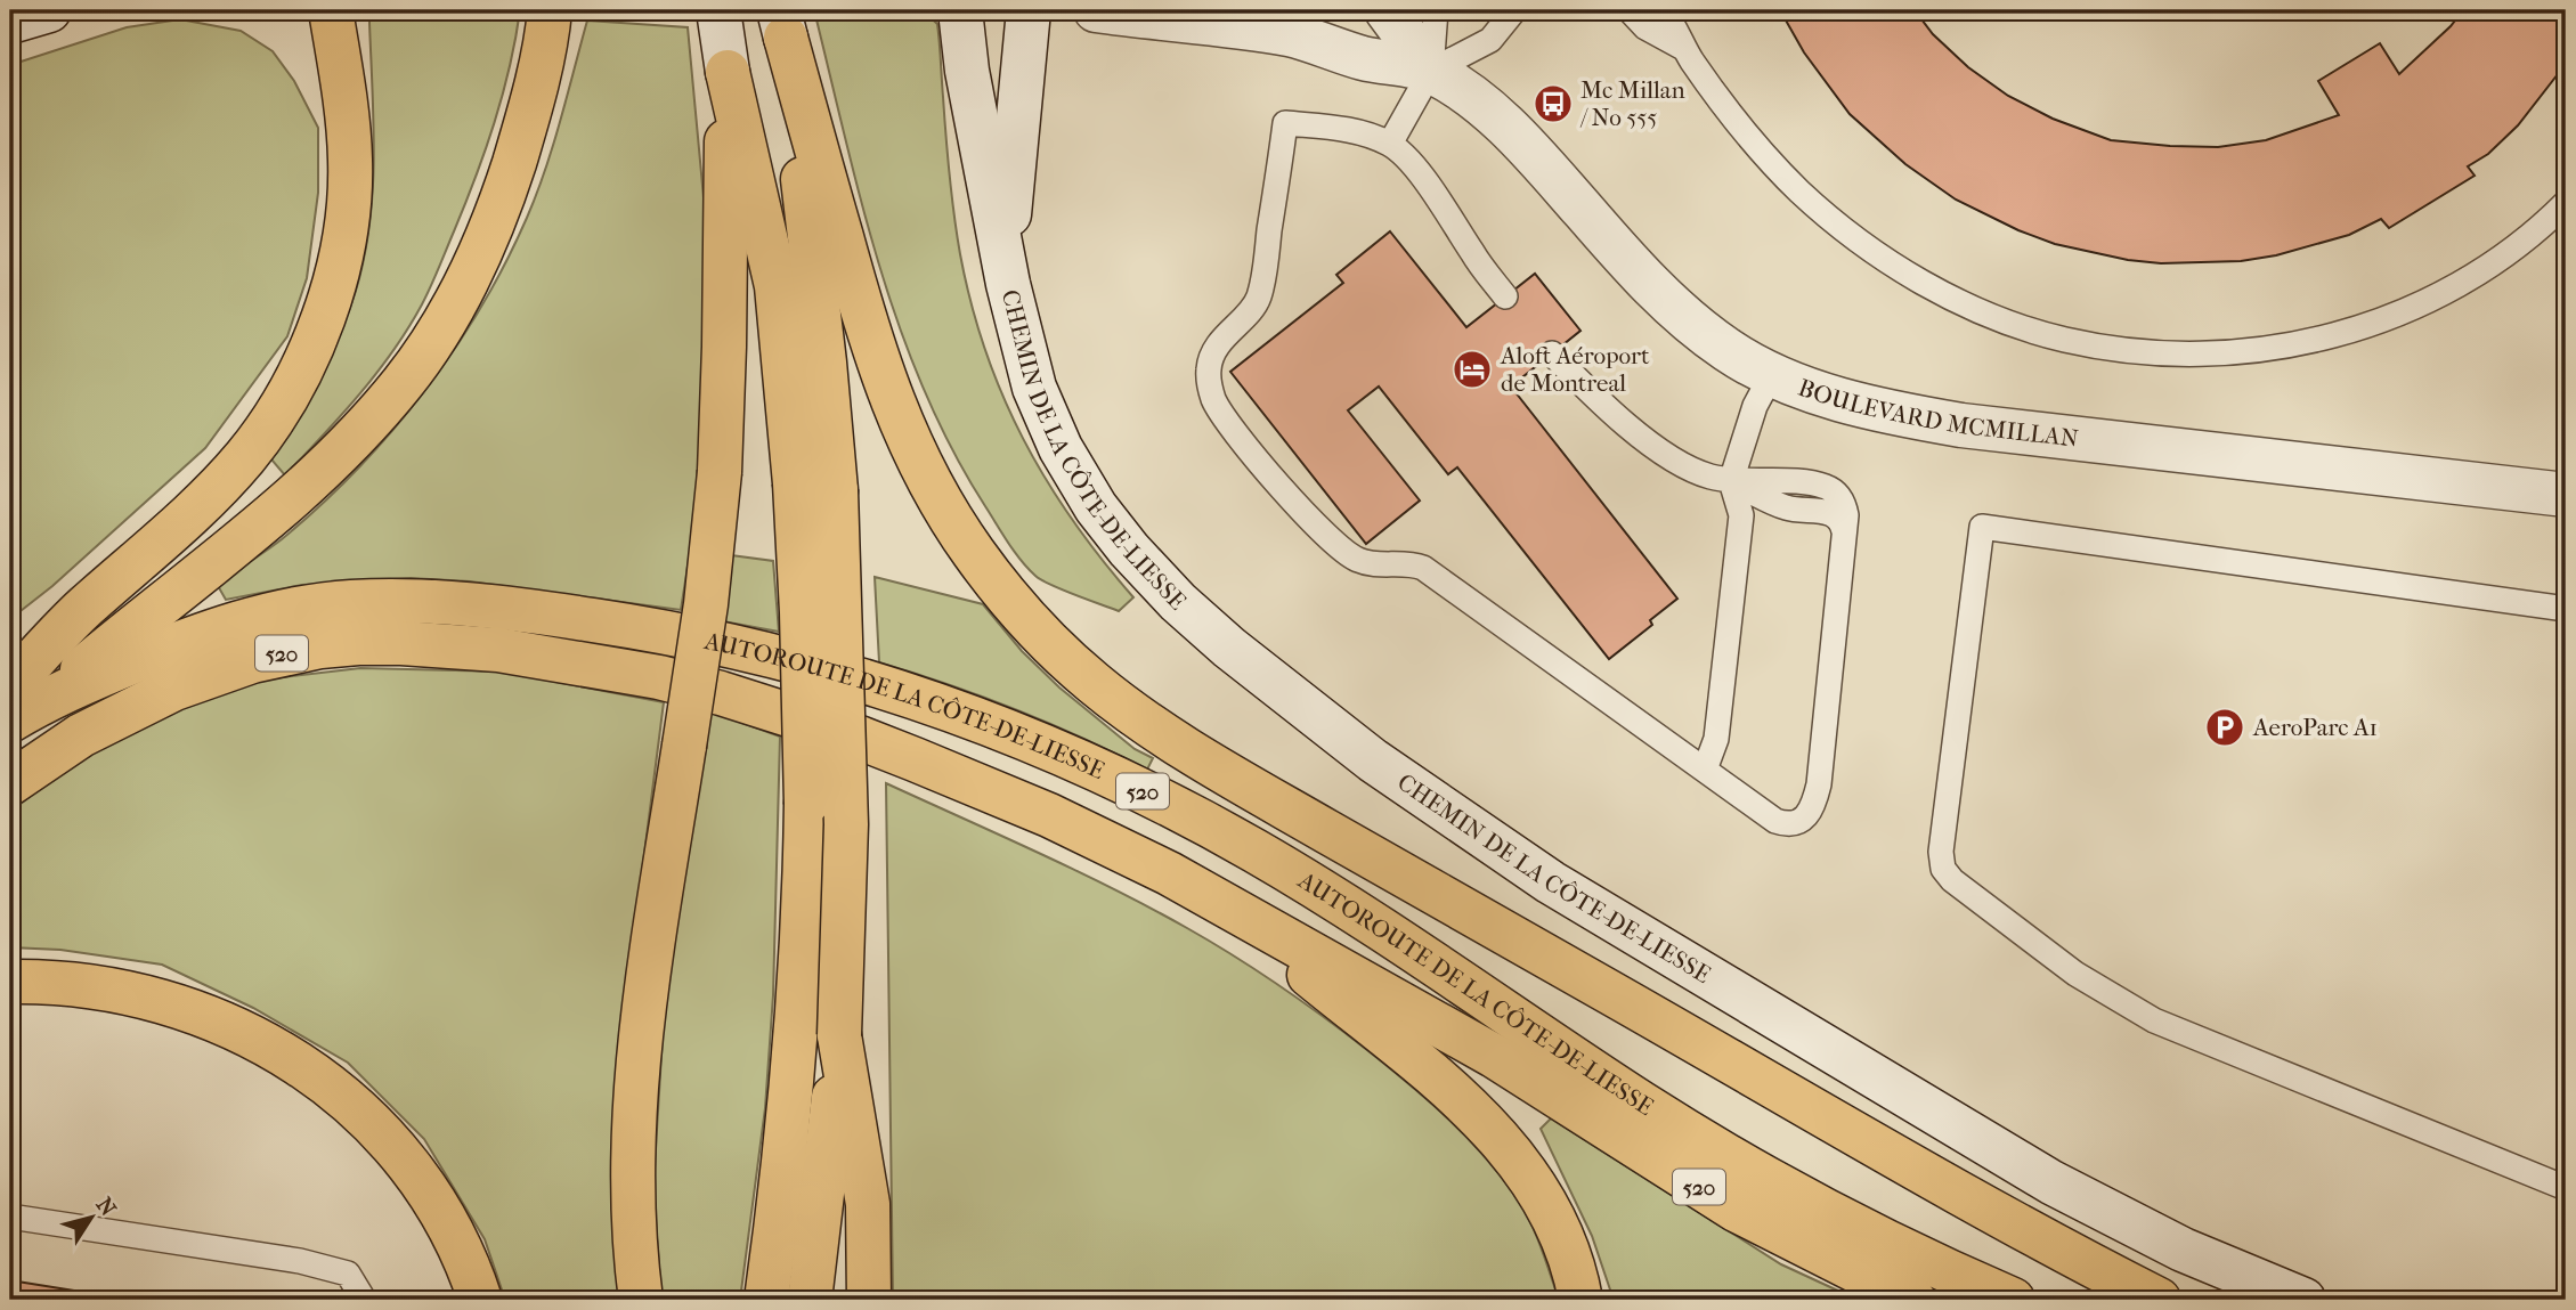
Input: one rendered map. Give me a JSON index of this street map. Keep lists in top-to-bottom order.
{
  "streets": {
    "highway": ["520", "AUTOROUTE DE LA CÔTE-DE-LIESSE"],
    "main road": ["BOULEVARD MCMILLAN", "CHEMIN DE LA CÔTE-DE-LIESSE"]
  },
  "places": {
    "bus stop": ["Mc Millan / No 555"],
    "hotel": ["Aloft Aéroport de Montreal"],
    "parking": ["AeroParc A1"]
  },
  "north": "top right"
}
